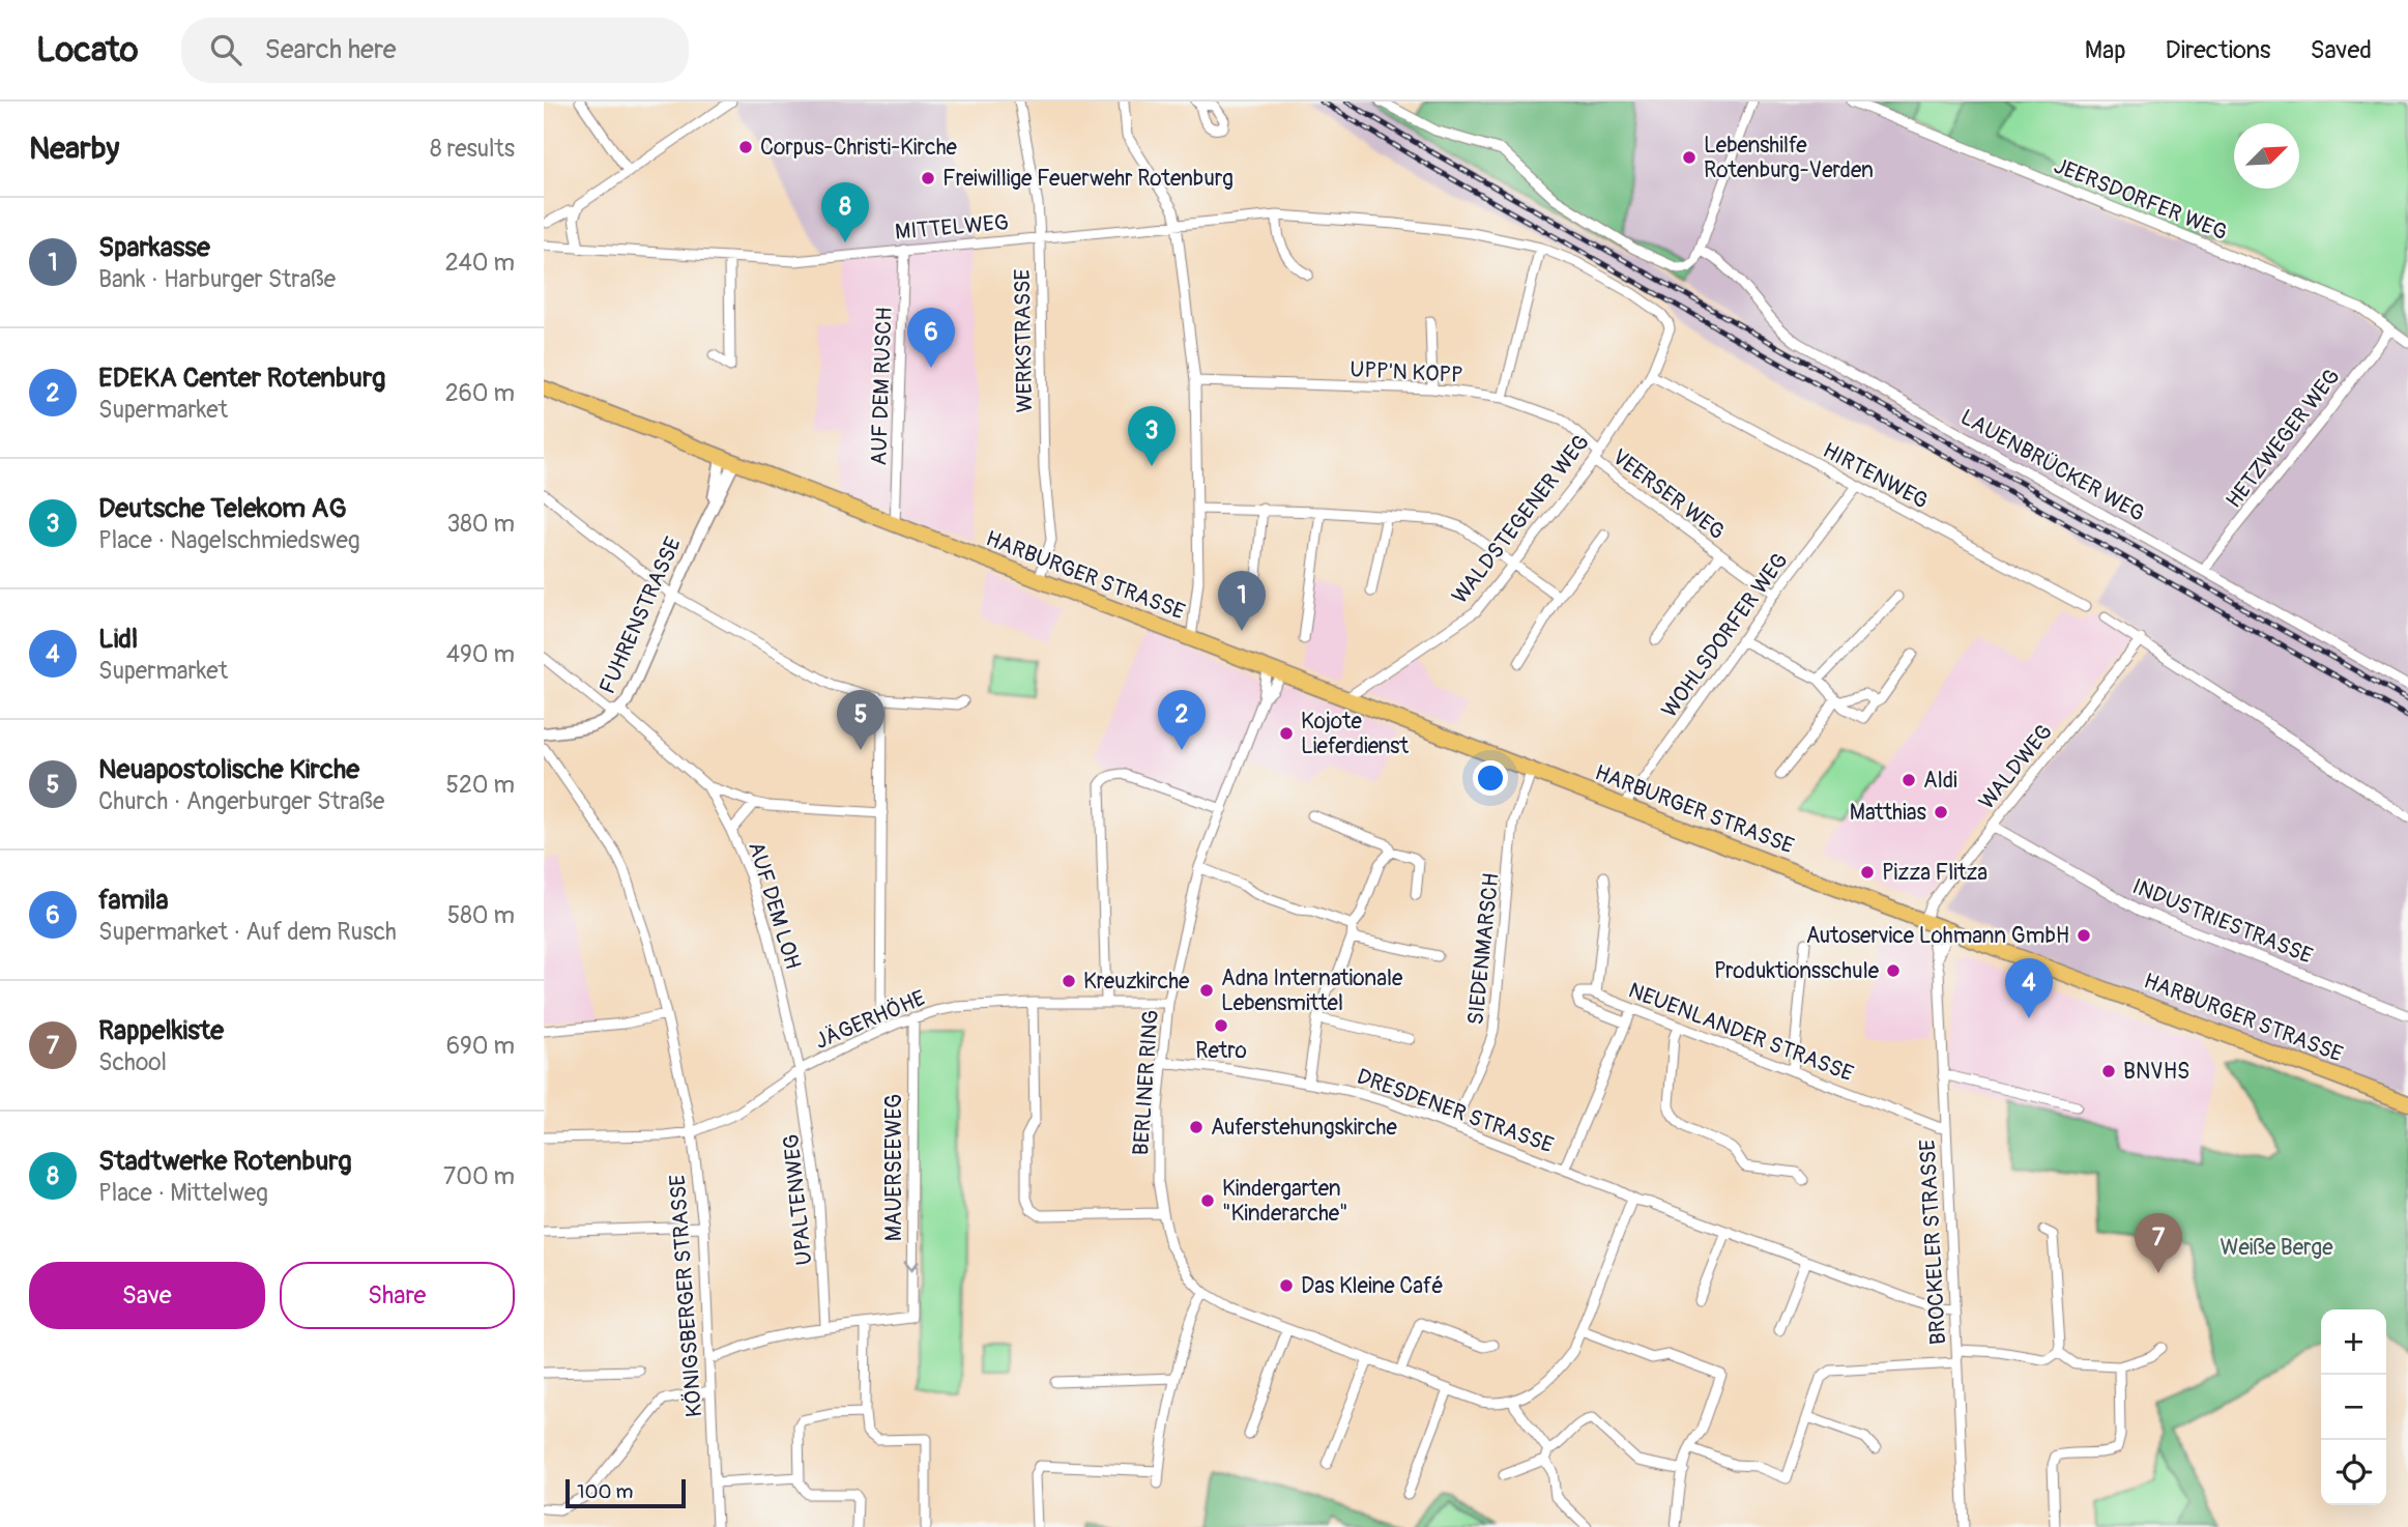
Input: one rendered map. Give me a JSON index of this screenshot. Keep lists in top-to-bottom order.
{
  "streets": {
    "main road": ["HARBURGER STRASSE"],
    "street": [
      "JEERSDORFER WEG",
      "MITTELWEG",
      "WERKSTRASSE",
      "UPP'N KOPP",
      "AUF DEM RUSCH",
      "HETZWEGER WEG",
      "LAUENBRÜCKER WEG",
      "HIRTENWEG",
      "VEERSER WEG",
      "WALDSTEGENER WEG",
      "FUHRENSTRASSE",
      "WOHLSDORFER WEG",
      "WALDWEG",
      "AUF DEM LOH",
      "INDUSTRIESTRASSE",
      "SIEDENMARSCH",
      "JÄGERHÖHE",
      "NEUENLANDER STRASSE",
      "BERLINER RING",
      "DRESDENER STRASSE",
      "MAUERSEEWEG",
      "UPALTENWEG",
      "BROCKELER STRASSE",
      "KÖNIGSBERGER STRASSE"
    ]
  },
  "crossings": [
    ["JEERSDORFER WEG", "HETZWEGER WEG"],
    ["MITTELWEG", "WERKSTRASSE"],
    ["MITTELWEG", "AUF DEM RUSCH"],
    ["MITTELWEG", "WALDSTEGENER WEG"],
    ["WERKSTRASSE", "HARBURGER STRASSE"],
    ["UPP'N KOPP", "VEERSER WEG"],
    ["UPP'N KOPP", "WALDSTEGENER WEG"],
    ["AUF DEM RUSCH", "HARBURGER STRASSE"],
    ["HETZWEGER WEG", "LAUENBRÜCKER WEG"],
    ["HIRTENWEG", "WALDSTEGENER WEG"],
    ["HIRTENWEG", "WOHLSDORFER WEG"],
    ["VEERSER WEG", "WALDSTEGENER WEG"],
    ["VEERSER WEG", "WOHLSDORFER WEG"],
    ["WALDSTEGENER WEG", "HARBURGER STRASSE"],
    ["HARBURGER STRASSE", "FUHRENSTRASSE"],
    ["HARBURGER STRASSE", "WOHLSDORFER WEG"],
    ["HARBURGER STRASSE", "WALDWEG"],
    ["HARBURGER STRASSE", "SIEDENMARSCH"],
    ["HARBURGER STRASSE", "BERLINER RING"],
    ["HARBURGER STRASSE", "BROCKELER STRASSE"],
    ["FUHRENSTRASSE", "AUF DEM LOH"],
    ["WALDWEG", "INDUSTRIESTRASSE"],
    ["WALDWEG", "BROCKELER STRASSE"],
    ["AUF DEM LOH", "JÄGERHÖHE"],
    ["AUF DEM LOH", "UPALTENWEG"],
    ["SIEDENMARSCH", "DRESDENER STRASSE"],
    ["JÄGERHÖHE", "BERLINER RING"],
    ["JÄGERHÖHE", "MAUERSEEWEG"],
    ["JÄGERHÖHE", "UPALTENWEG"],
    ["JÄGERHÖHE", "KÖNIGSBERGER STRASSE"],
    ["NEUENLANDER STRASSE", "BROCKELER STRASSE"],
    ["BERLINER RING", "DRESDENER STRASSE"],
    ["DRESDENER STRASSE", "BROCKELER STRASSE"]
  ],
  "one_way": ["MAUERSEEWEG"],
  "parks": ["Weiße Berge"],
  "places": [
    "Corpus-Christi-Kirche",
    "Lebenshilfe Rotenburg-Verden",
    "Freiwillige Feuerwehr Rotenburg",
    "Kojote Lieferdienst",
    "Aldi",
    "Matthias",
    "Pizza Flitza",
    "Autoservice Lohmann GmbH",
    "Produktionsschule",
    "Kreuzkirche",
    "Adna Internationale Lebensmittel",
    "Retro",
    "BNVHS",
    "Auferstehungskirche",
    "Kindergarten \"Kinderarche\"",
    "Das Kleine Café"
  ],
  "scale_bar": "100 m",
  "north": "top right",
  "page": {
    "header": "Locato",
    "search": "Search here",
    "nav": ["Map", "Directions", "Saved"],
    "heading": ["Nearby", "8 results"],
    "pins": [
      "8",
      "6",
      "3",
      "1",
      "2",
      "5",
      "4",
      "7"
    ],
    "list": [
      {
        "mark": "1",
        "name": "Sparkasse",
        "note": "Bank · Harburger Straße",
        "value": "240 m"
      },
      {
        "mark": "2",
        "name": "EDEKA Center Rotenburg",
        "note": "Supermarket",
        "value": "260 m"
      },
      {
        "mark": "3",
        "name": "Deutsche Telekom AG",
        "note": "Place · Nagelschmiedsweg",
        "value": "380 m"
      },
      {
        "mark": "4",
        "name": "Lidl",
        "note": "Supermarket",
        "value": "490 m"
      },
      {
        "mark": "5",
        "name": "Neuapostolische Kirche",
        "note": "Church · Angerburger Straße",
        "value": "520 m"
      },
      {
        "mark": "6",
        "name": "famila",
        "note": "Supermarket · Auf dem Rusch",
        "value": "580 m"
      },
      {
        "mark": "7",
        "name": "Rappelkiste",
        "note": "School",
        "value": "690 m"
      },
      {
        "mark": "8",
        "name": "Stadtwerke Rotenburg",
        "note": "Place · Mittelweg",
        "value": "700 m"
      }
    ],
    "buttons": ["Save", "Share"],
    "map_buttons": ["+", "−"],
    "scale": "100 m"
  }
}
